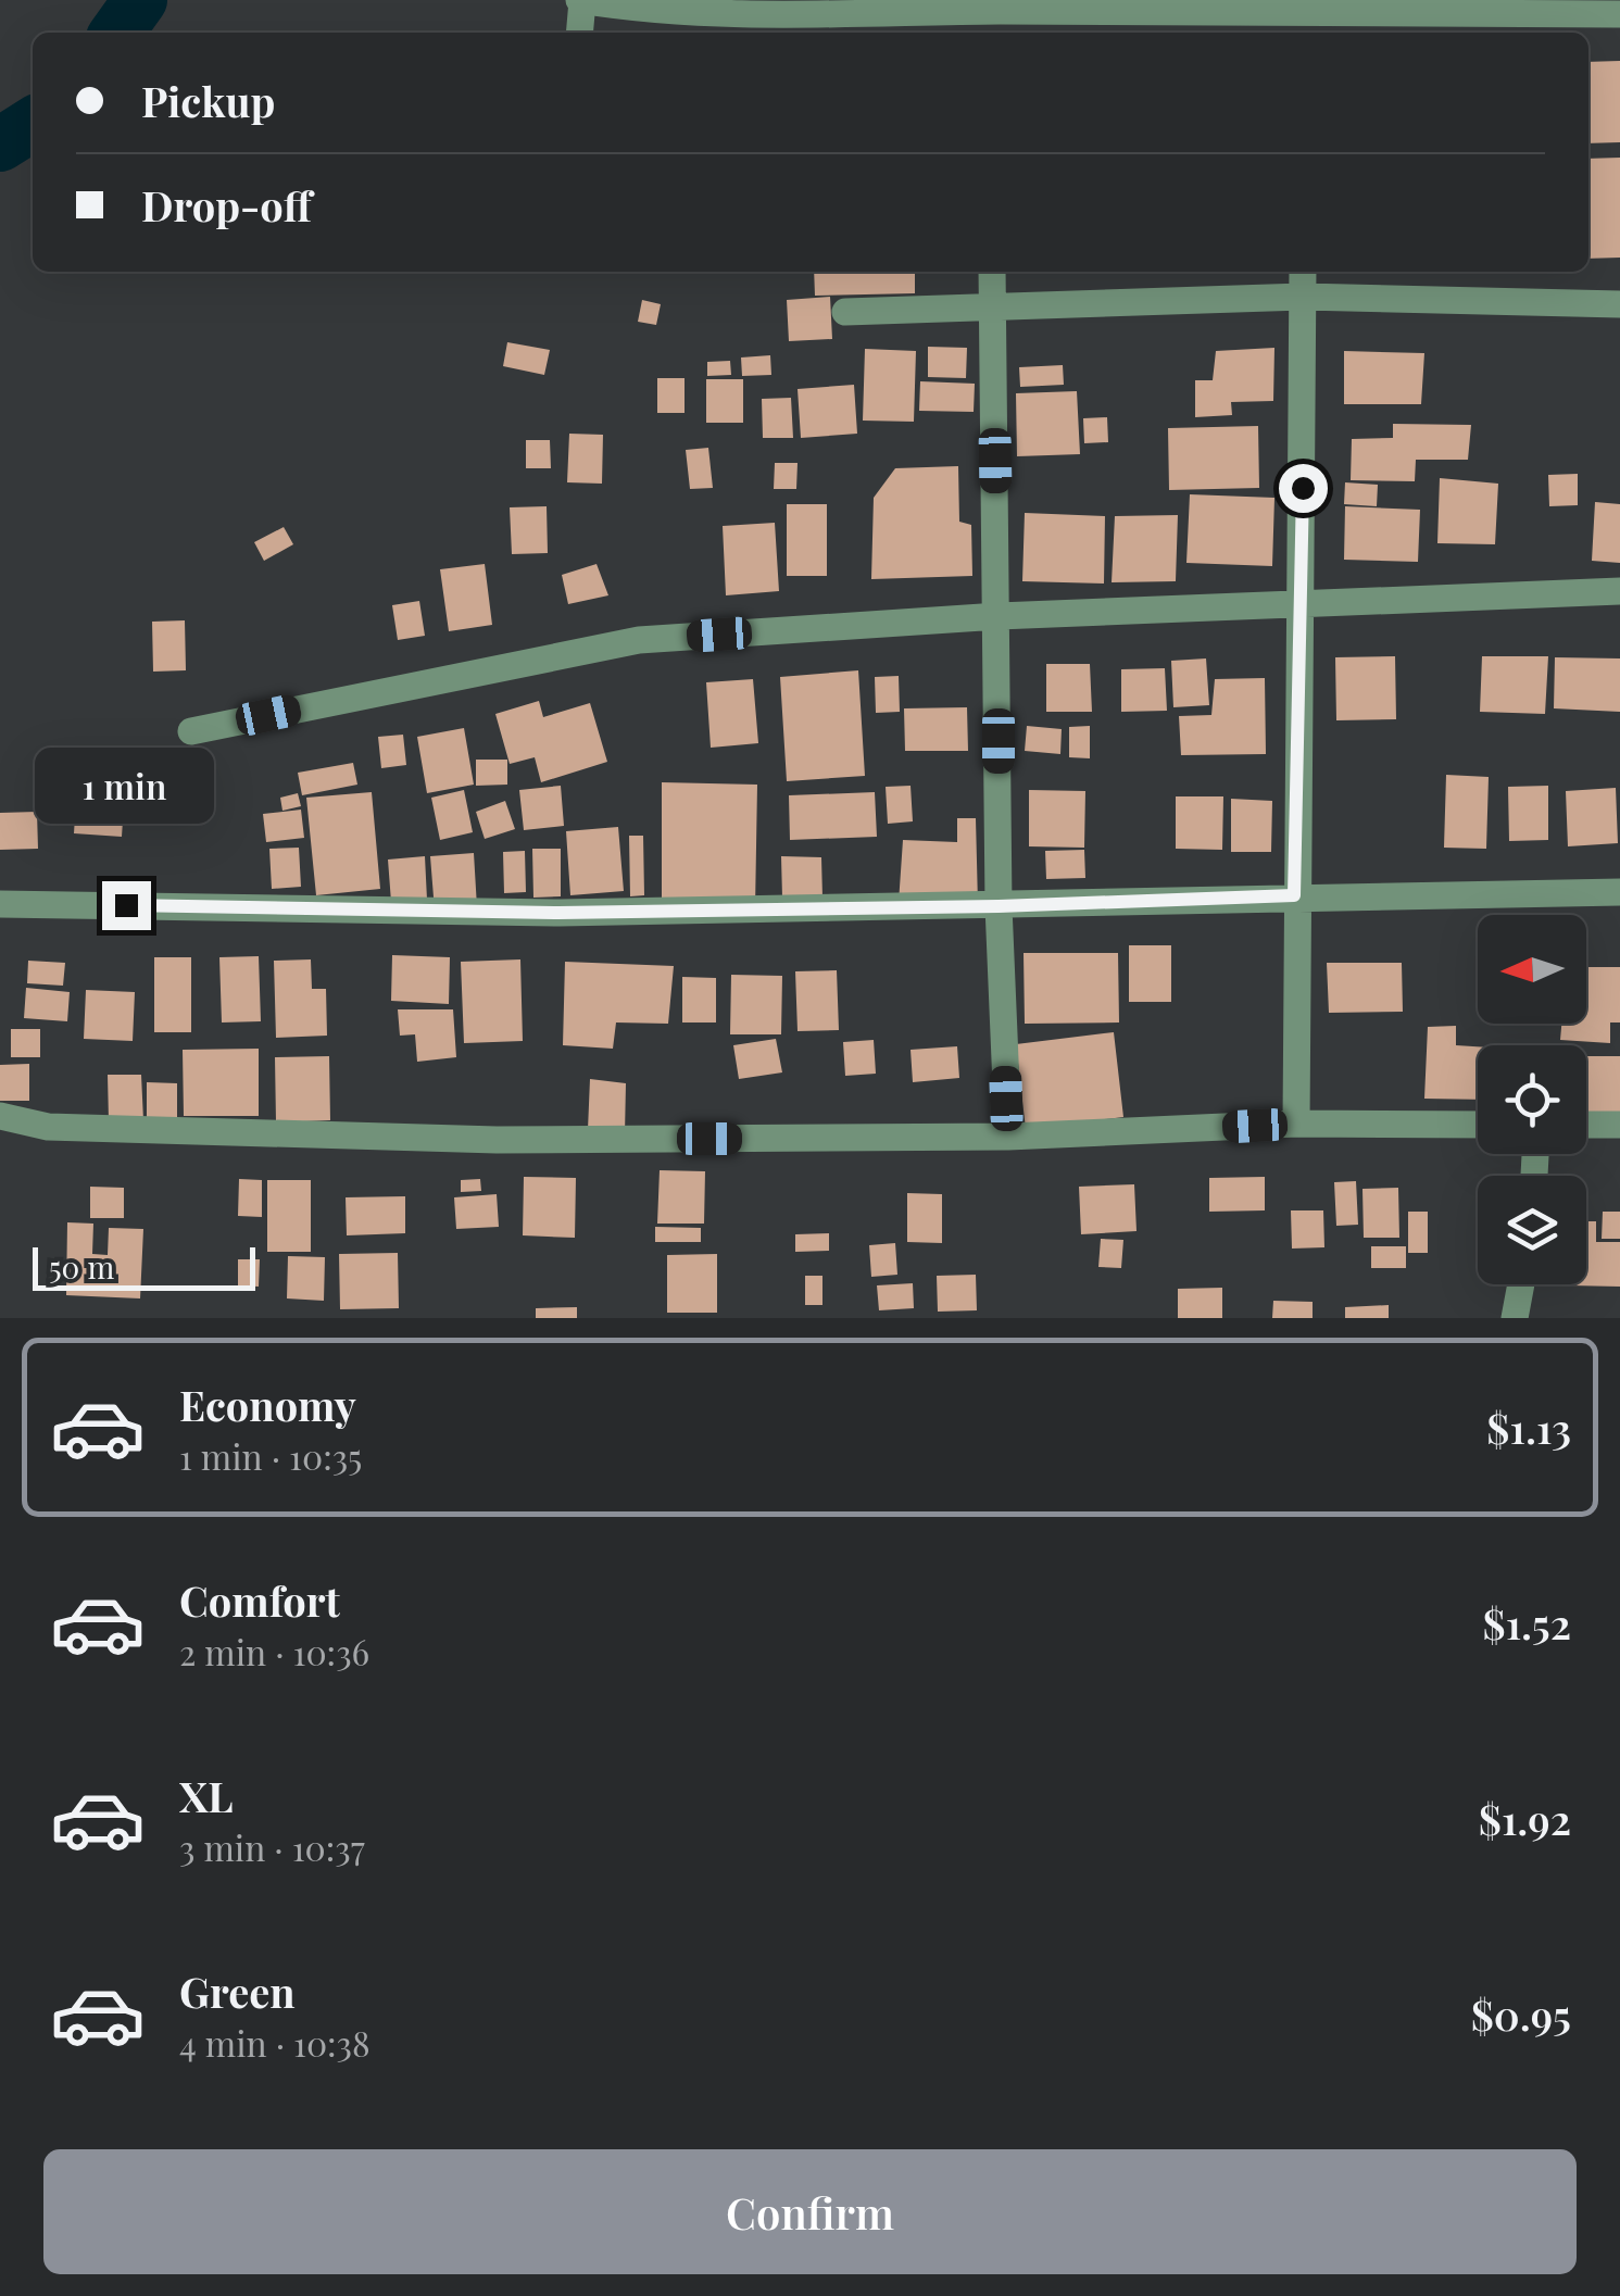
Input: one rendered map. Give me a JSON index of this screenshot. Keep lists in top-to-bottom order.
{
  "scale_bar": "50 m",
  "north": "left",
  "page": {
    "banner": ["Pickup", "Drop-off"],
    "bubble": "1 min",
    "scale": "50 m",
    "list": [
      {
        "name": "Economy",
        "note": "1 min · 10:35",
        "value": "$1.13"
      },
      {
        "name": "Comfort",
        "note": "2 min · 10:36",
        "value": "$1.52"
      },
      {
        "name": "XL",
        "note": "3 min · 10:37",
        "value": "$1.92"
      },
      {
        "name": "Green",
        "note": "4 min · 10:38",
        "value": "$0.95"
      }
    ],
    "buttons": "Confirm"
  }
}
